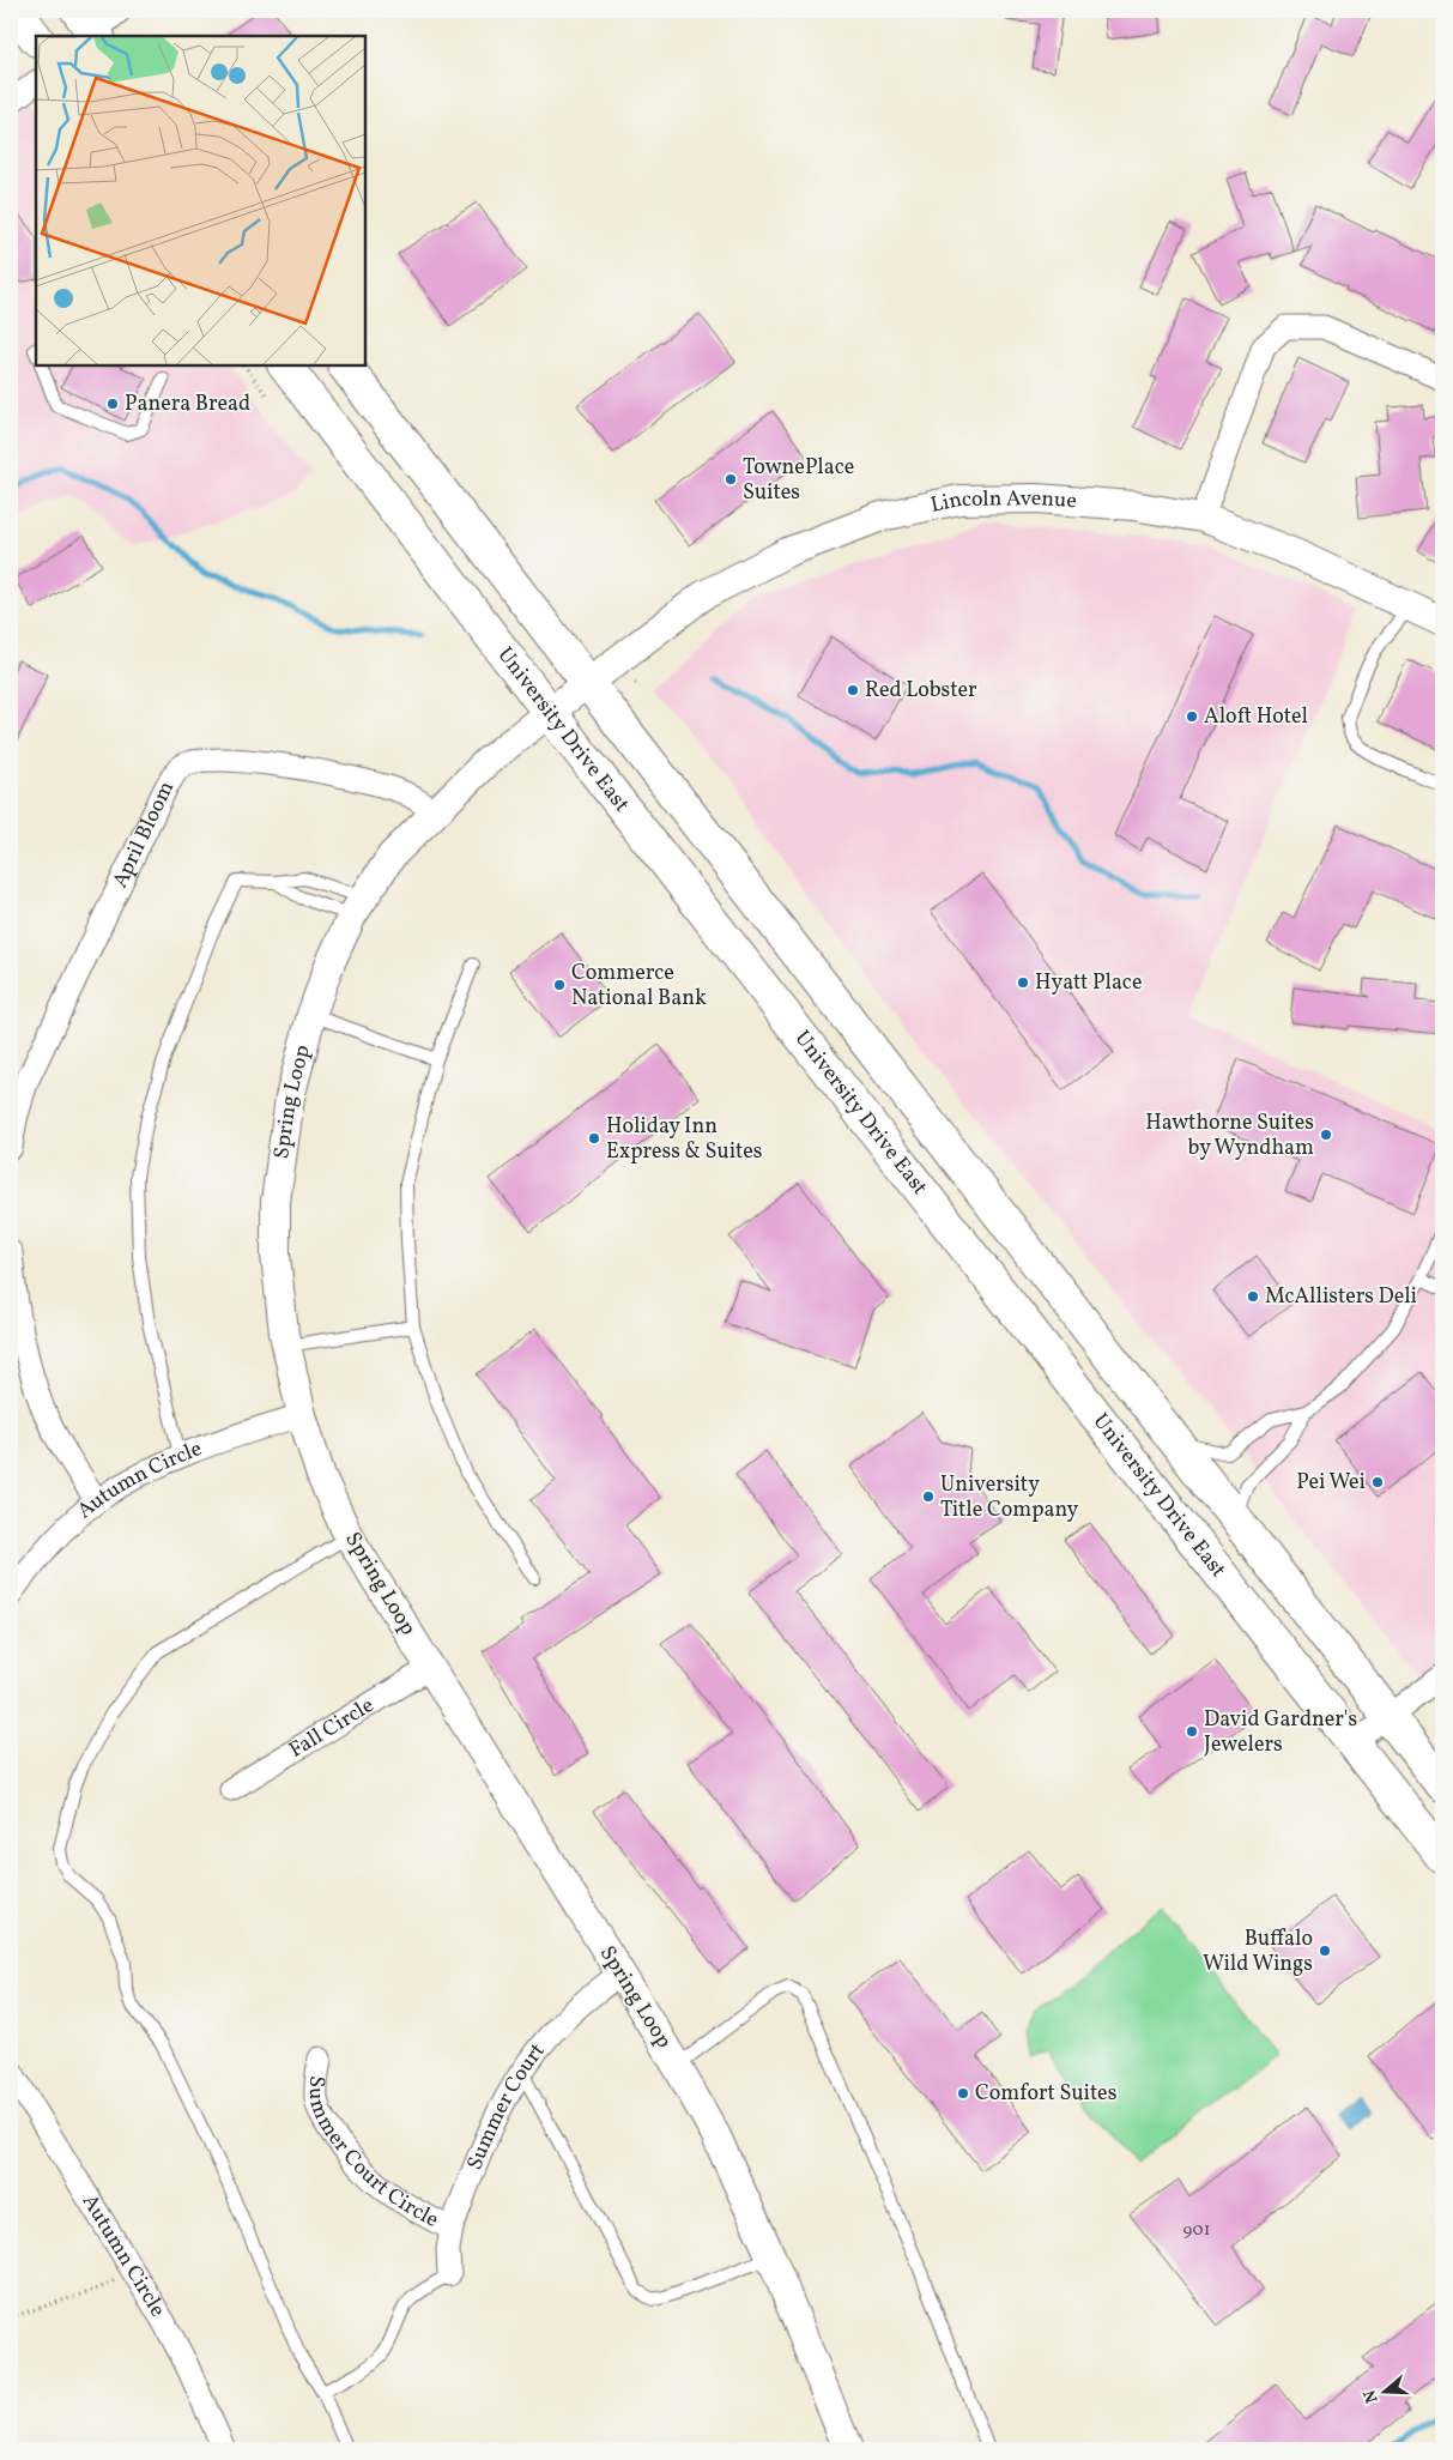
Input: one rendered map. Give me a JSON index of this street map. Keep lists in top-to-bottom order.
{
  "streets": {
    "main road": ["University Drive East"],
    "street": [
      "Lincoln Avenue",
      "April Bloom",
      "Spring Loop",
      "Autumn Circle",
      "Fall Circle",
      "Summer Court",
      "Summer Court Circle"
    ]
  },
  "crossings": [
    ["Lincoln Avenue", "University Drive East"],
    ["Lincoln Avenue", "Spring Loop"],
    ["University Drive East", "Spring Loop"],
    ["April Bloom", "Spring Loop"],
    ["Spring Loop", "Autumn Circle"],
    ["Spring Loop", "Fall Circle"],
    ["Spring Loop", "Summer Court"],
    ["Summer Court", "Summer Court Circle"]
  ],
  "places": [
    "Panera Bread",
    "TownePlace Suites",
    "Red Lobster",
    "Aloft Hotel",
    "Hyatt Place",
    "Commerce National Bank",
    "Hawthorne Suites by Wyndham",
    "Holiday Inn Express & Suites",
    "McAllisters Deli",
    "Pei Wei",
    "University Title Company",
    "David Gardner's Jewelers",
    "Buffalo Wild Wings",
    "Comfort Suites"
  ],
  "house_numbers": ["901"],
  "north": "left"
}
